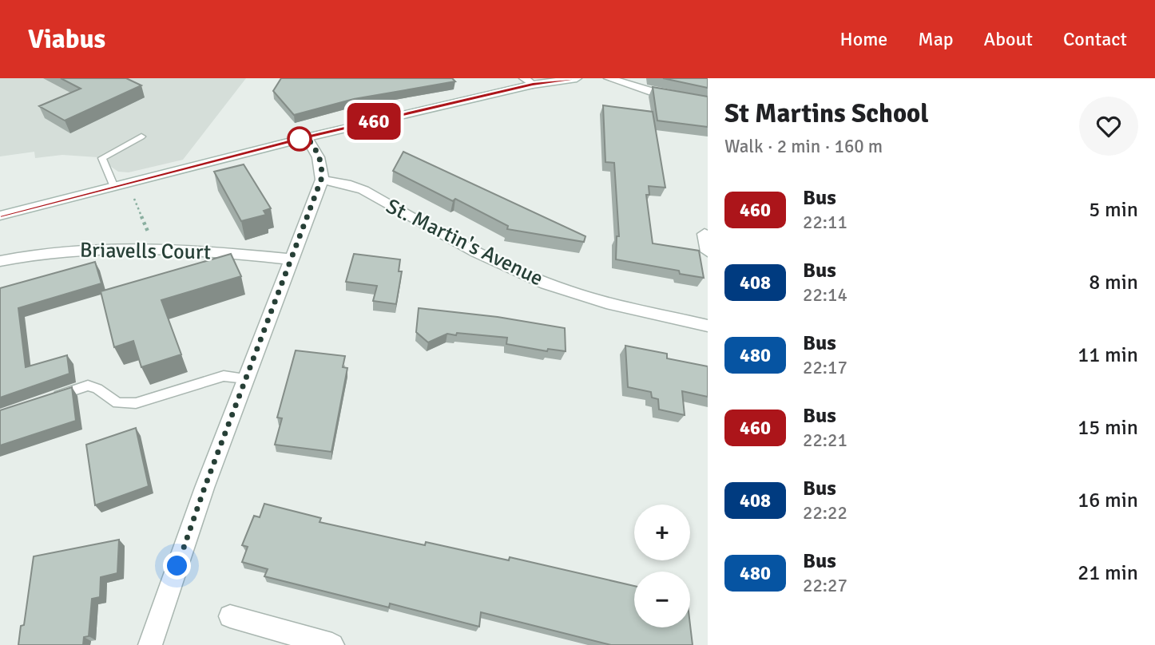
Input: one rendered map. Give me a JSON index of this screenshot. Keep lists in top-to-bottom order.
{
  "streets": {
    "street": ["St. Martin's Avenue", "Briavells Court"]
  },
  "lines": ["bus line 460"],
  "page": {
    "header": "Viabus",
    "nav": [
      "Home",
      "Map",
      "About",
      "Contact"
    ],
    "on_map": "460",
    "heading": ["St Martins School", "Walk · 2 min · 160 m"],
    "list": [
      {
        "mark": "460",
        "name": "Bus",
        "note": "22:11",
        "value": "5 min"
      },
      {
        "mark": "408",
        "name": "Bus",
        "note": "22:14",
        "value": "8 min"
      },
      {
        "mark": "480",
        "name": "Bus",
        "note": "22:17",
        "value": "11 min"
      },
      {
        "mark": "460",
        "name": "Bus",
        "note": "22:21",
        "value": "15 min"
      },
      {
        "mark": "408",
        "name": "Bus",
        "note": "22:22",
        "value": "16 min"
      },
      {
        "mark": "480",
        "name": "Bus",
        "note": "22:27",
        "value": "21 min"
      }
    ],
    "map_buttons": ["+", "−"]
  }
}
